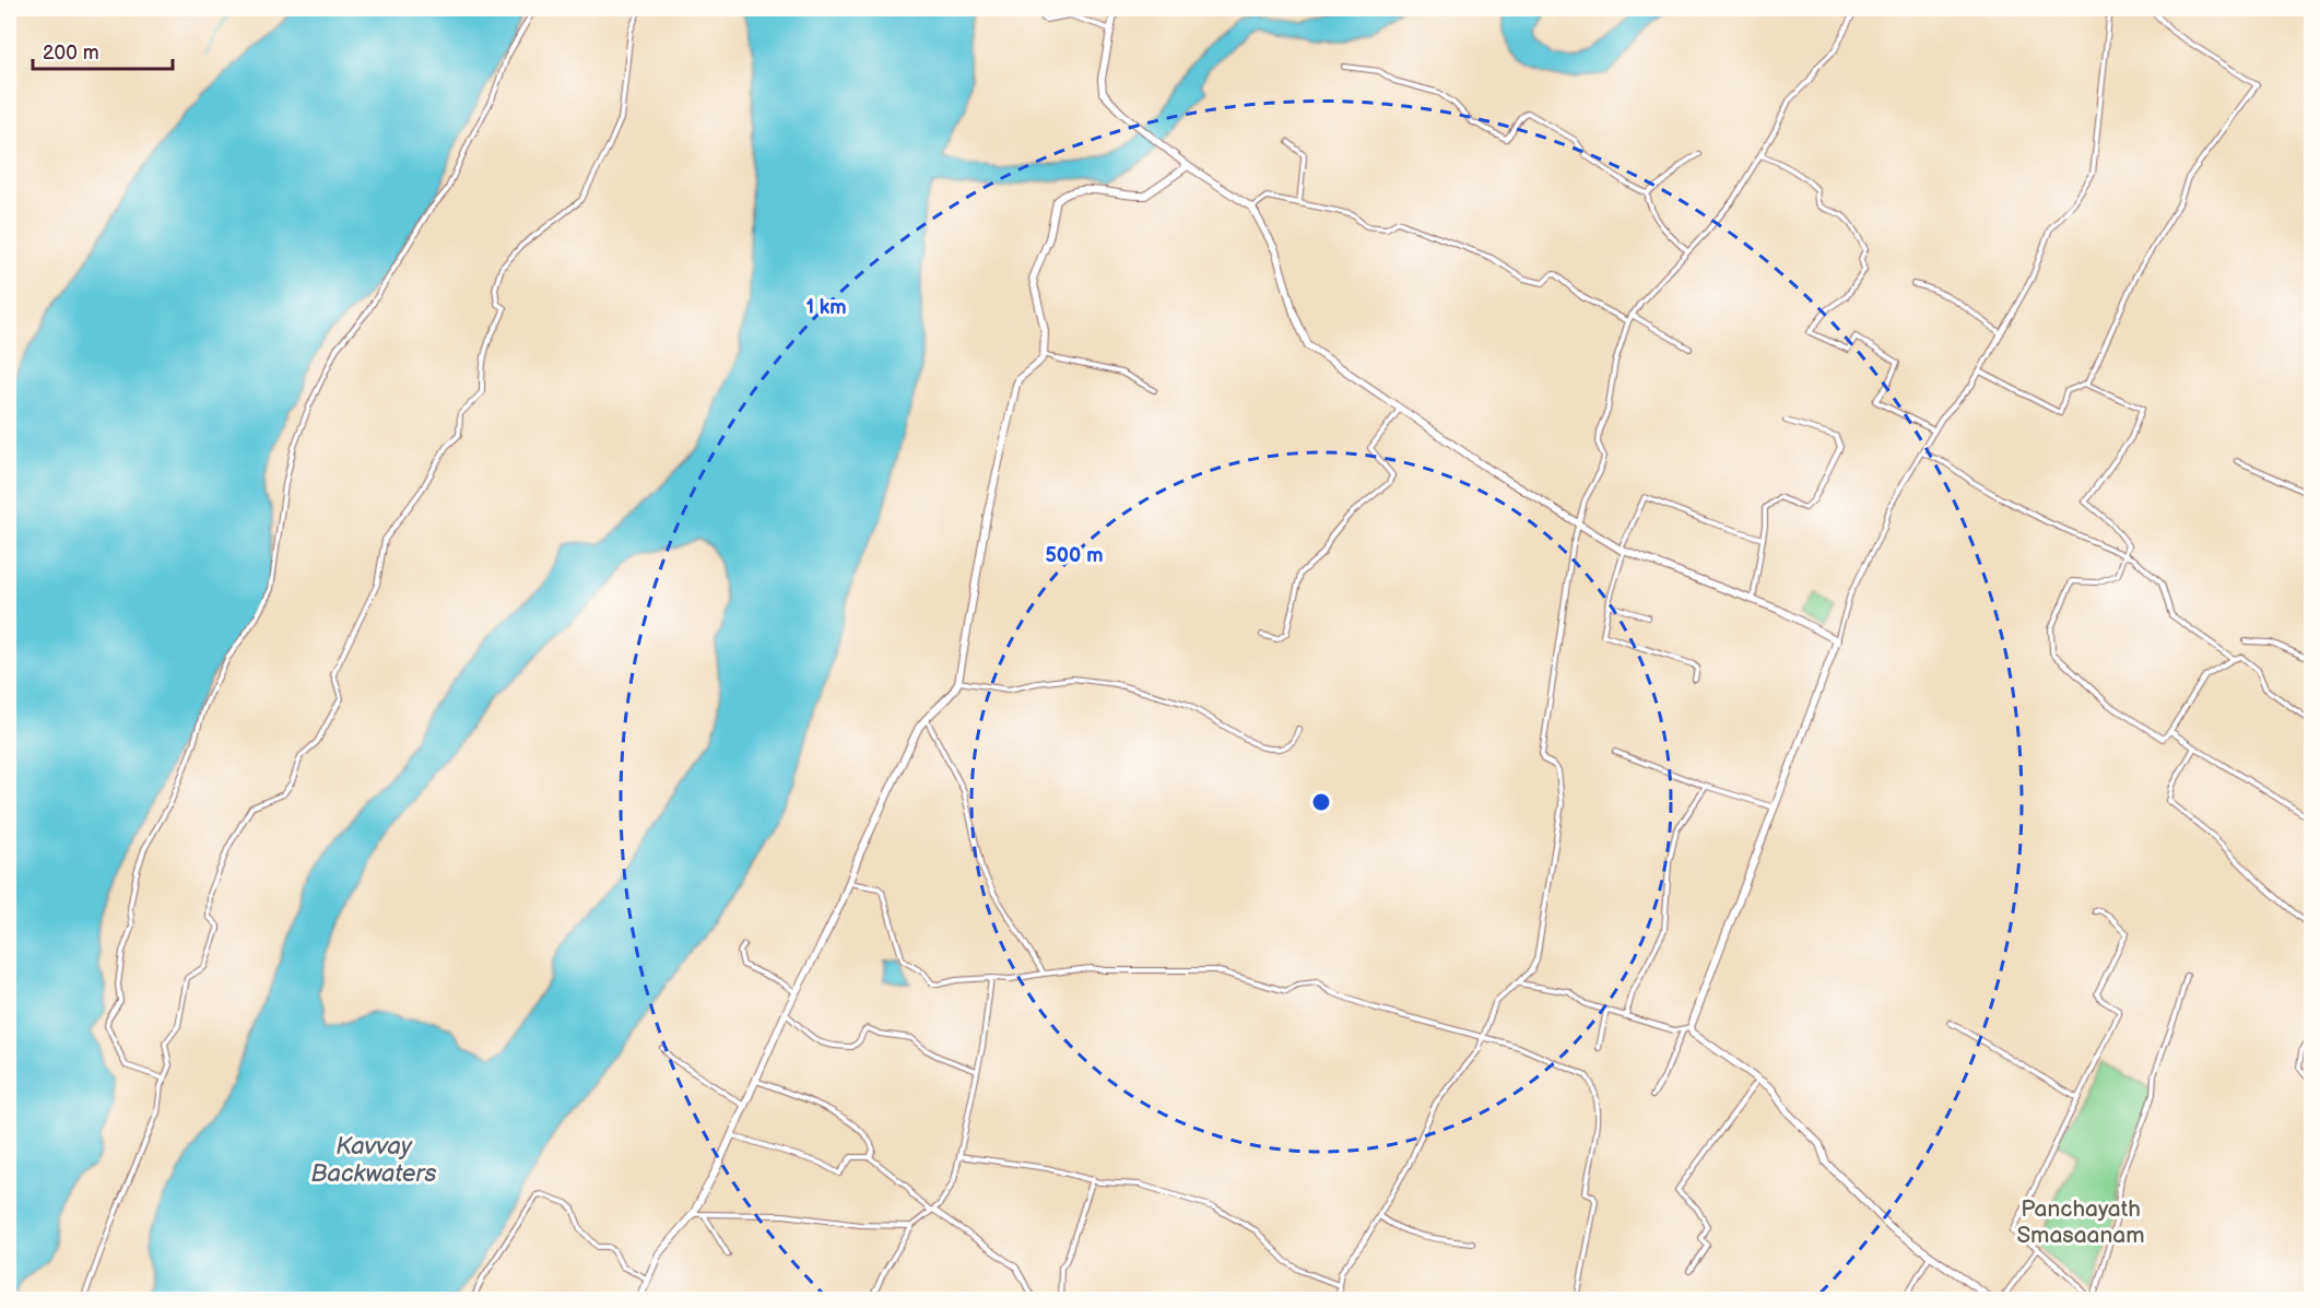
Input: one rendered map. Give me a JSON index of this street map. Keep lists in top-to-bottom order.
{
  "water": ["Kavvay Backwaters"],
  "parks": ["Panchayath Smasaanam"],
  "scale_bar": "200 m",
  "rings": ["1 km", "500 m"]
}
